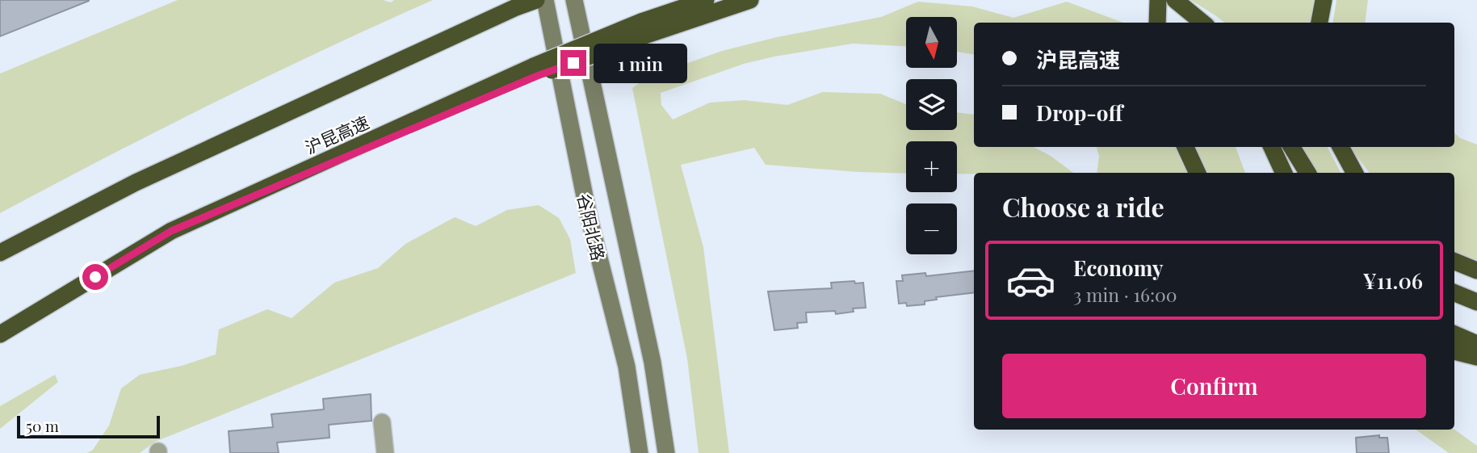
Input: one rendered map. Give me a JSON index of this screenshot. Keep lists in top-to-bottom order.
{
  "streets": {
    "highway": ["沪昆高速"],
    "main road": ["谷阳北路"]
  },
  "scale_bar": "50 m",
  "north": "bottom",
  "page": {
    "map_buttons": ["+", "−"],
    "banner": ["沪昆高速", "Drop-off"],
    "bubble": "1 min",
    "heading": "Choose a ride",
    "list": [
      {
        "name": "Economy",
        "note": "3 min · 16:00",
        "value": "¥11.06"
      }
    ],
    "buttons": "Confirm",
    "scale": "50 m"
  }
}
